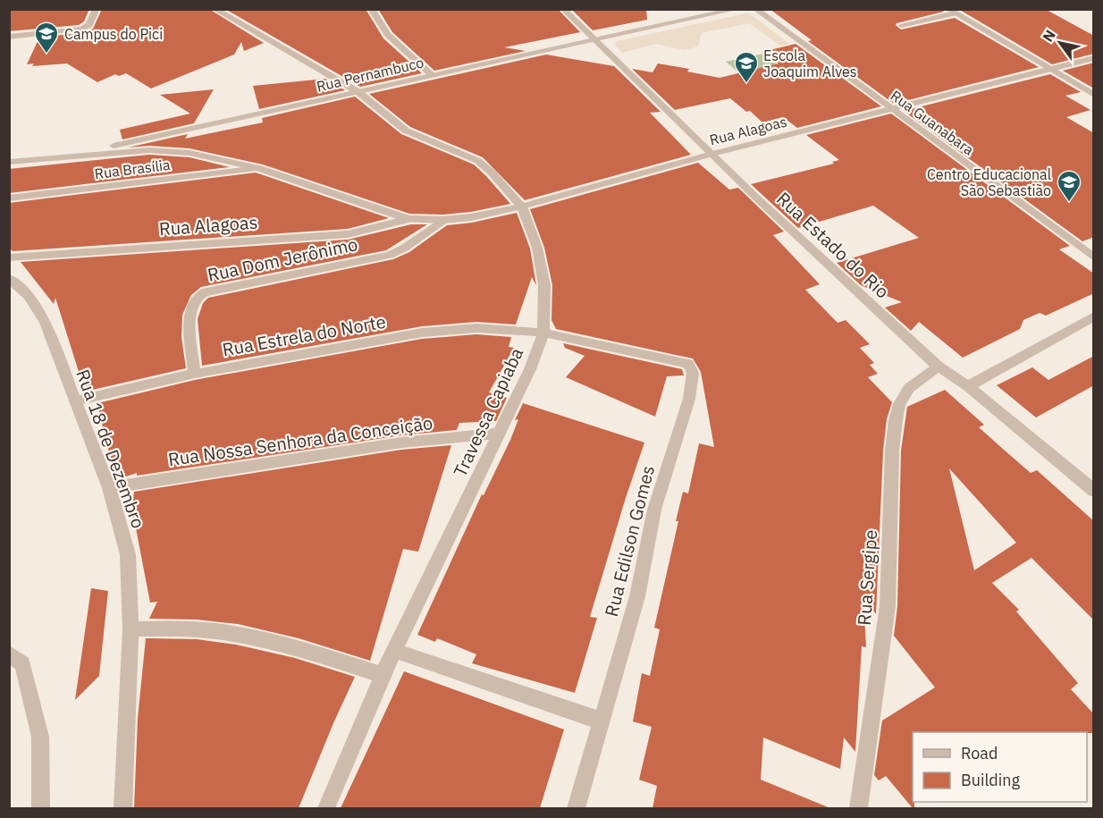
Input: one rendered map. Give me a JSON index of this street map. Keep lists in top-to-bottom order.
{
  "streets": {
    "street": [
      "Rua Pernambuco",
      "Rua Guanabara",
      "Rua Alagoas",
      "Rua Brasília",
      "Rua Estado do Rio",
      "Rua Dom Jerônimo",
      "Rua Estrela do Norte",
      "Travessa Capiaba",
      "Rua Nossa Senhora da Conceição",
      "Rua 18 de Dezembro",
      "Rua Edilson Gomes",
      "Rua Sergipe"
    ]
  },
  "crossings": [
    ["Rua Pernambuco", "Rua Alagoas"],
    ["Rua Pernambuco", "Rua Estado do Rio"],
    ["Rua Pernambuco", "Travessa Capiaba"],
    ["Rua Guanabara", "Rua Alagoas"],
    ["Rua Alagoas", "Rua Brasília"],
    ["Rua Alagoas", "Rua Estado do Rio"],
    ["Rua Alagoas", "Rua Dom Jerônimo"],
    ["Rua Alagoas", "Travessa Capiaba"],
    ["Rua Estado do Rio", "Rua Sergipe"],
    ["Rua Dom Jerônimo", "Rua Estrela do Norte"],
    ["Rua Estrela do Norte", "Travessa Capiaba"],
    ["Rua Estrela do Norte", "Rua 18 de Dezembro"],
    ["Rua Estrela do Norte", "Rua Edilson Gomes"],
    ["Travessa Capiaba", "Rua Nossa Senhora da Conceição"],
    ["Travessa Capiaba", "Rua Edilson Gomes"],
    ["Rua Nossa Senhora da Conceição", "Rua 18 de Dezembro"]
  ],
  "places": {
    "school or university": ["Campus do Pici", "Escola Joaquim Alves", "Centro Educacional São Sebastião"]
  },
  "legend": ["Road", "Building"],
  "north": "top left"
}
